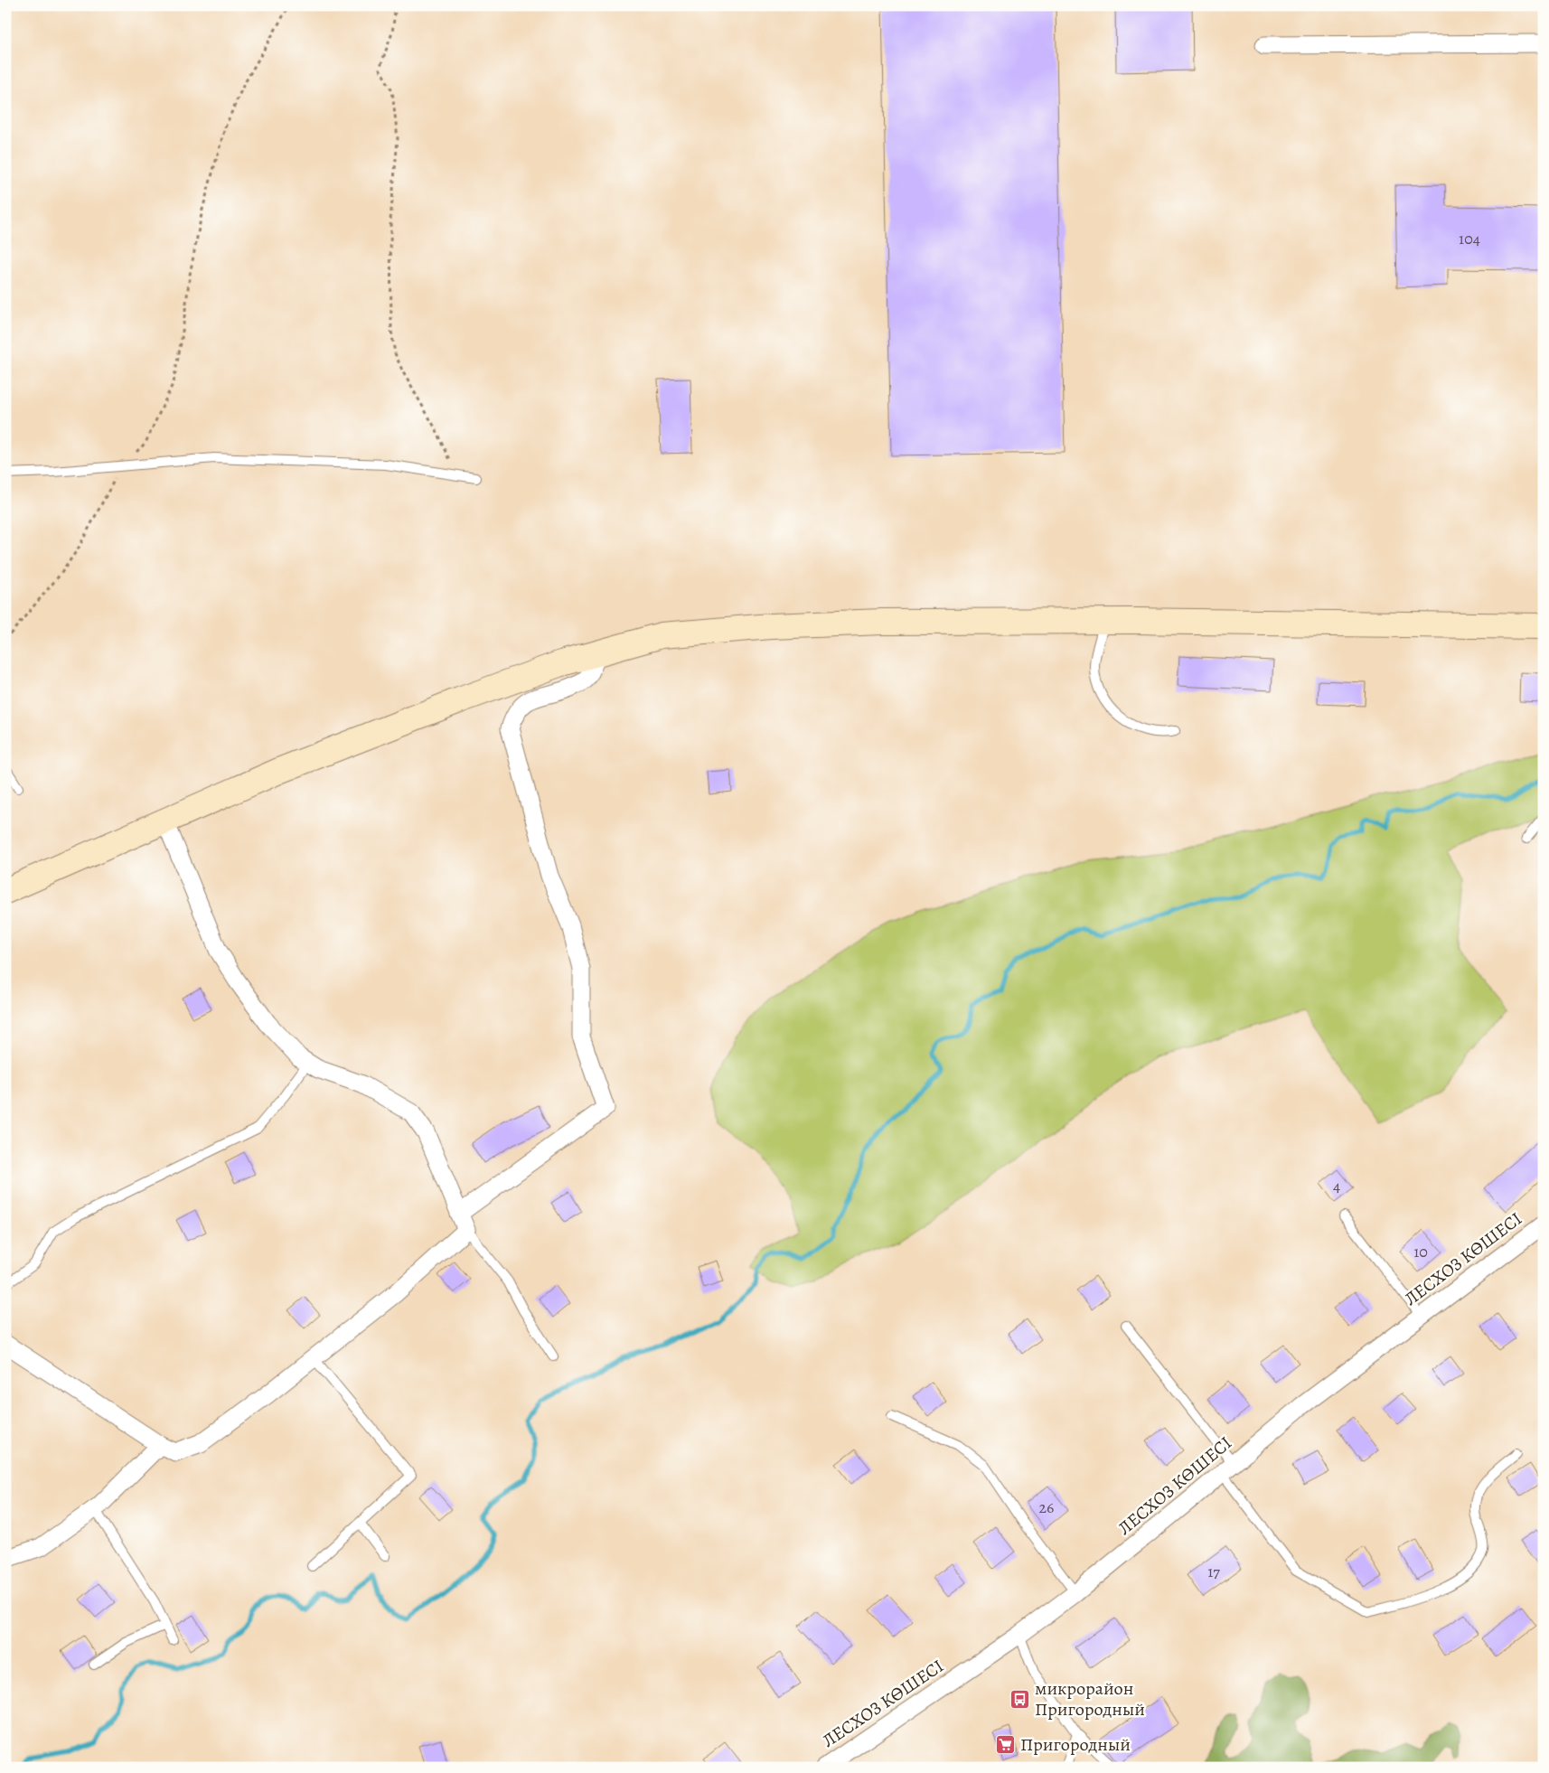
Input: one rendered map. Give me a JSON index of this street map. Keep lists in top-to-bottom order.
{
  "streets": {
    "street": ["ЛЕСХОЗ КӨШЕСІ"]
  },
  "places": {
    "bus stop": ["микрорайон Пригородный"],
    "supermarket": ["Пригородный"]
  },
  "house_numbers": [
    "104",
    "4",
    "10",
    "26",
    "17"
  ]
}
